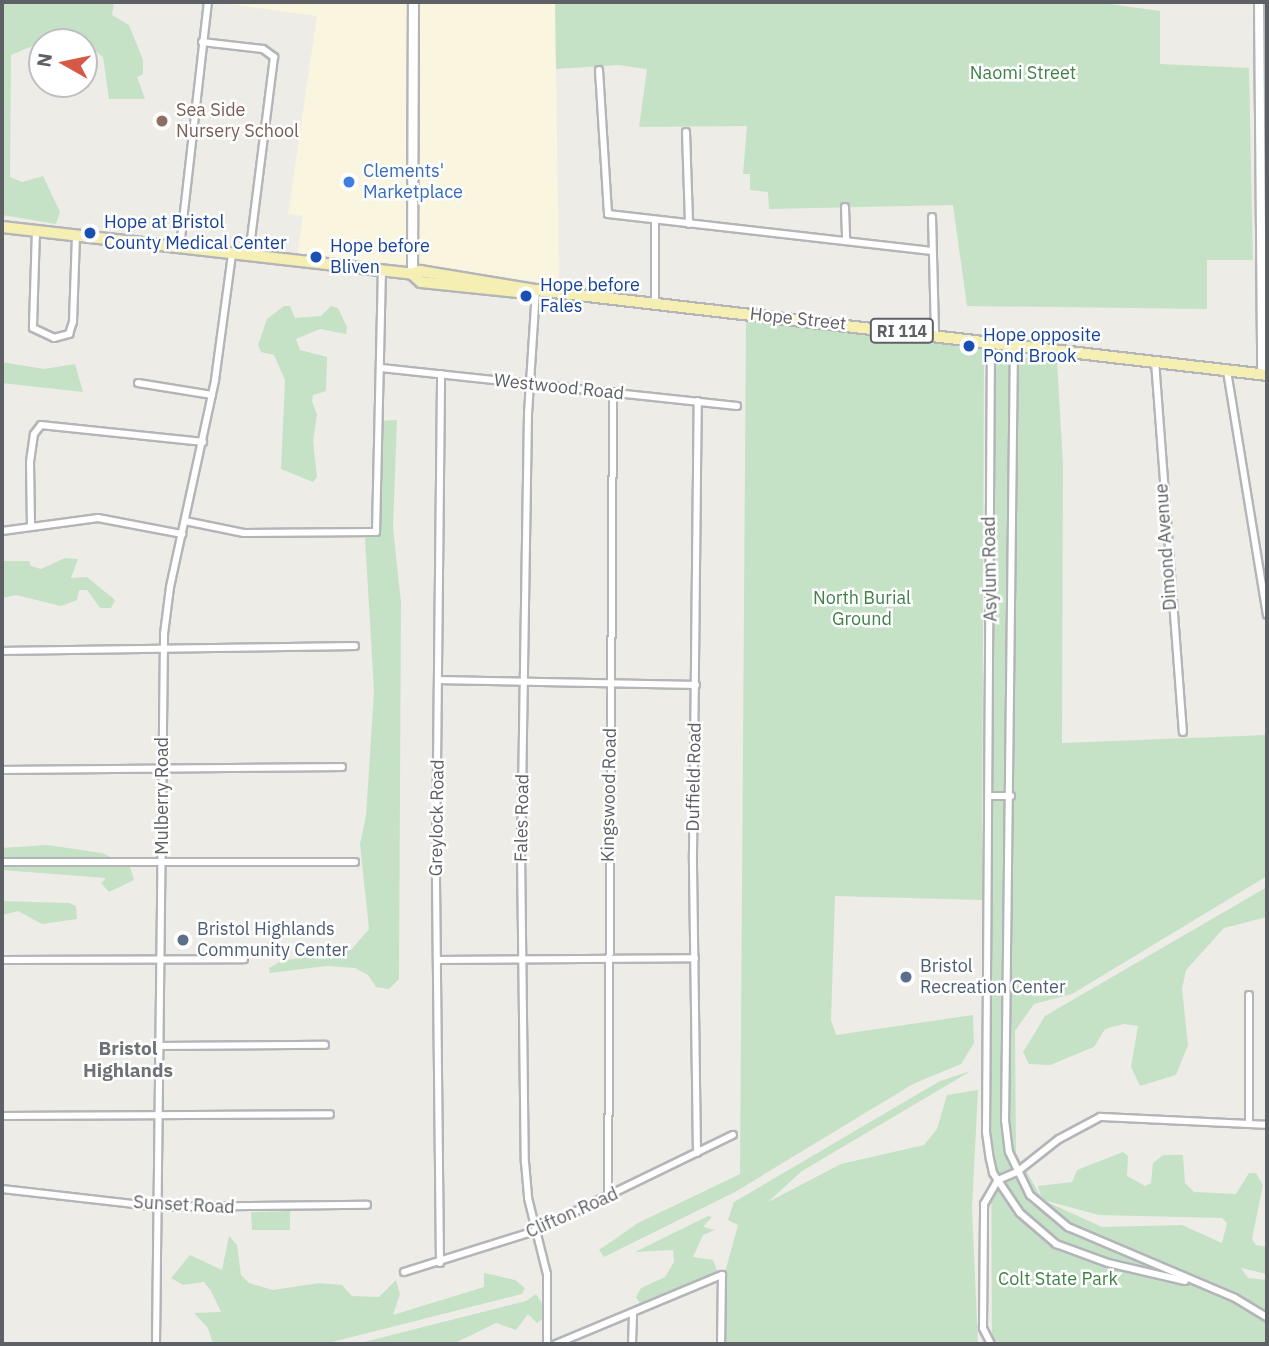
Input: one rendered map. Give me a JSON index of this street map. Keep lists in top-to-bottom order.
{
  "streets": {
    "main road": ["Hope Street", "RI 114"],
    "street": [
      "Westwood Road",
      "Dimond Avenue",
      "Asylum Road",
      "Duffield Road",
      "Kingswood Road",
      "Mulberry Road",
      "Greylock Road",
      "Fales Road",
      "Sunset Road",
      "Clifton Road"
    ]
  },
  "crossings": [
    ["Hope Street", "Dimond Avenue"],
    ["Hope Street", "Asylum Road"],
    ["Hope Street", "Mulberry Road"],
    ["Hope Street", "Fales Road"],
    ["Westwood Road", "Duffield Road"],
    ["Westwood Road", "Kingswood Road"],
    ["Westwood Road", "Greylock Road"],
    ["Westwood Road", "Fales Road"],
    ["Duffield Road", "Clifton Road"],
    ["Kingswood Road", "Clifton Road"],
    ["Mulberry Road", "Sunset Road"],
    ["Greylock Road", "Clifton Road"],
    ["Fales Road", "Clifton Road"]
  ],
  "districts": ["Bristol Highlands"],
  "parks": ["Naomi Street", "North Burial Ground", "Colt State Park"],
  "places": [
    "Sea Side Nursery School",
    "Clements' Marketplace",
    "Hope at Bristol County Medical Center",
    "Hope before Bliven",
    "Hope before Fales",
    "Hope opposite Pond Brook",
    "Bristol Highlands Community Center",
    "Bristol Recreation Center"
  ],
  "north": "left"
}
